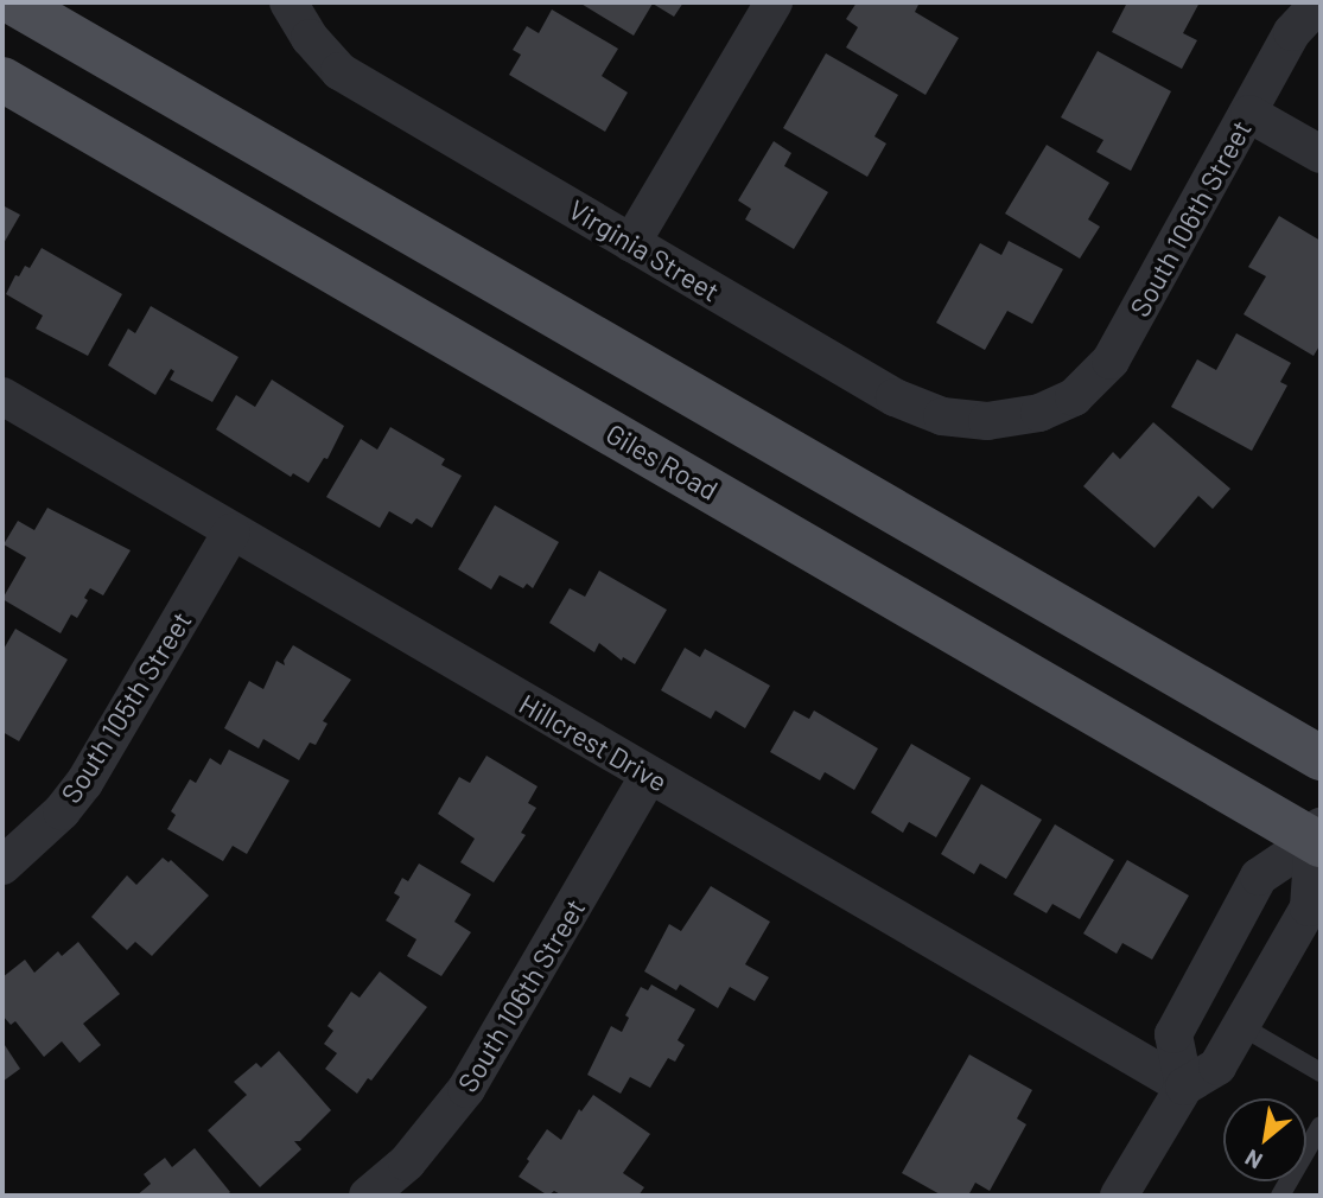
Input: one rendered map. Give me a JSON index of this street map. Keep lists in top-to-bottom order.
{
  "streets": {
    "main road": ["Giles Road"],
    "street": [
      "South 106th Street",
      "Virginia Street",
      "South 105th Street",
      "Hillcrest Drive"
    ]
  },
  "crossings": [
    ["South 106th Street", "Virginia Street"],
    ["South 106th Street", "Hillcrest Drive"],
    ["South 105th Street", "Hillcrest Drive"]
  ],
  "north": "bottom left"
}
